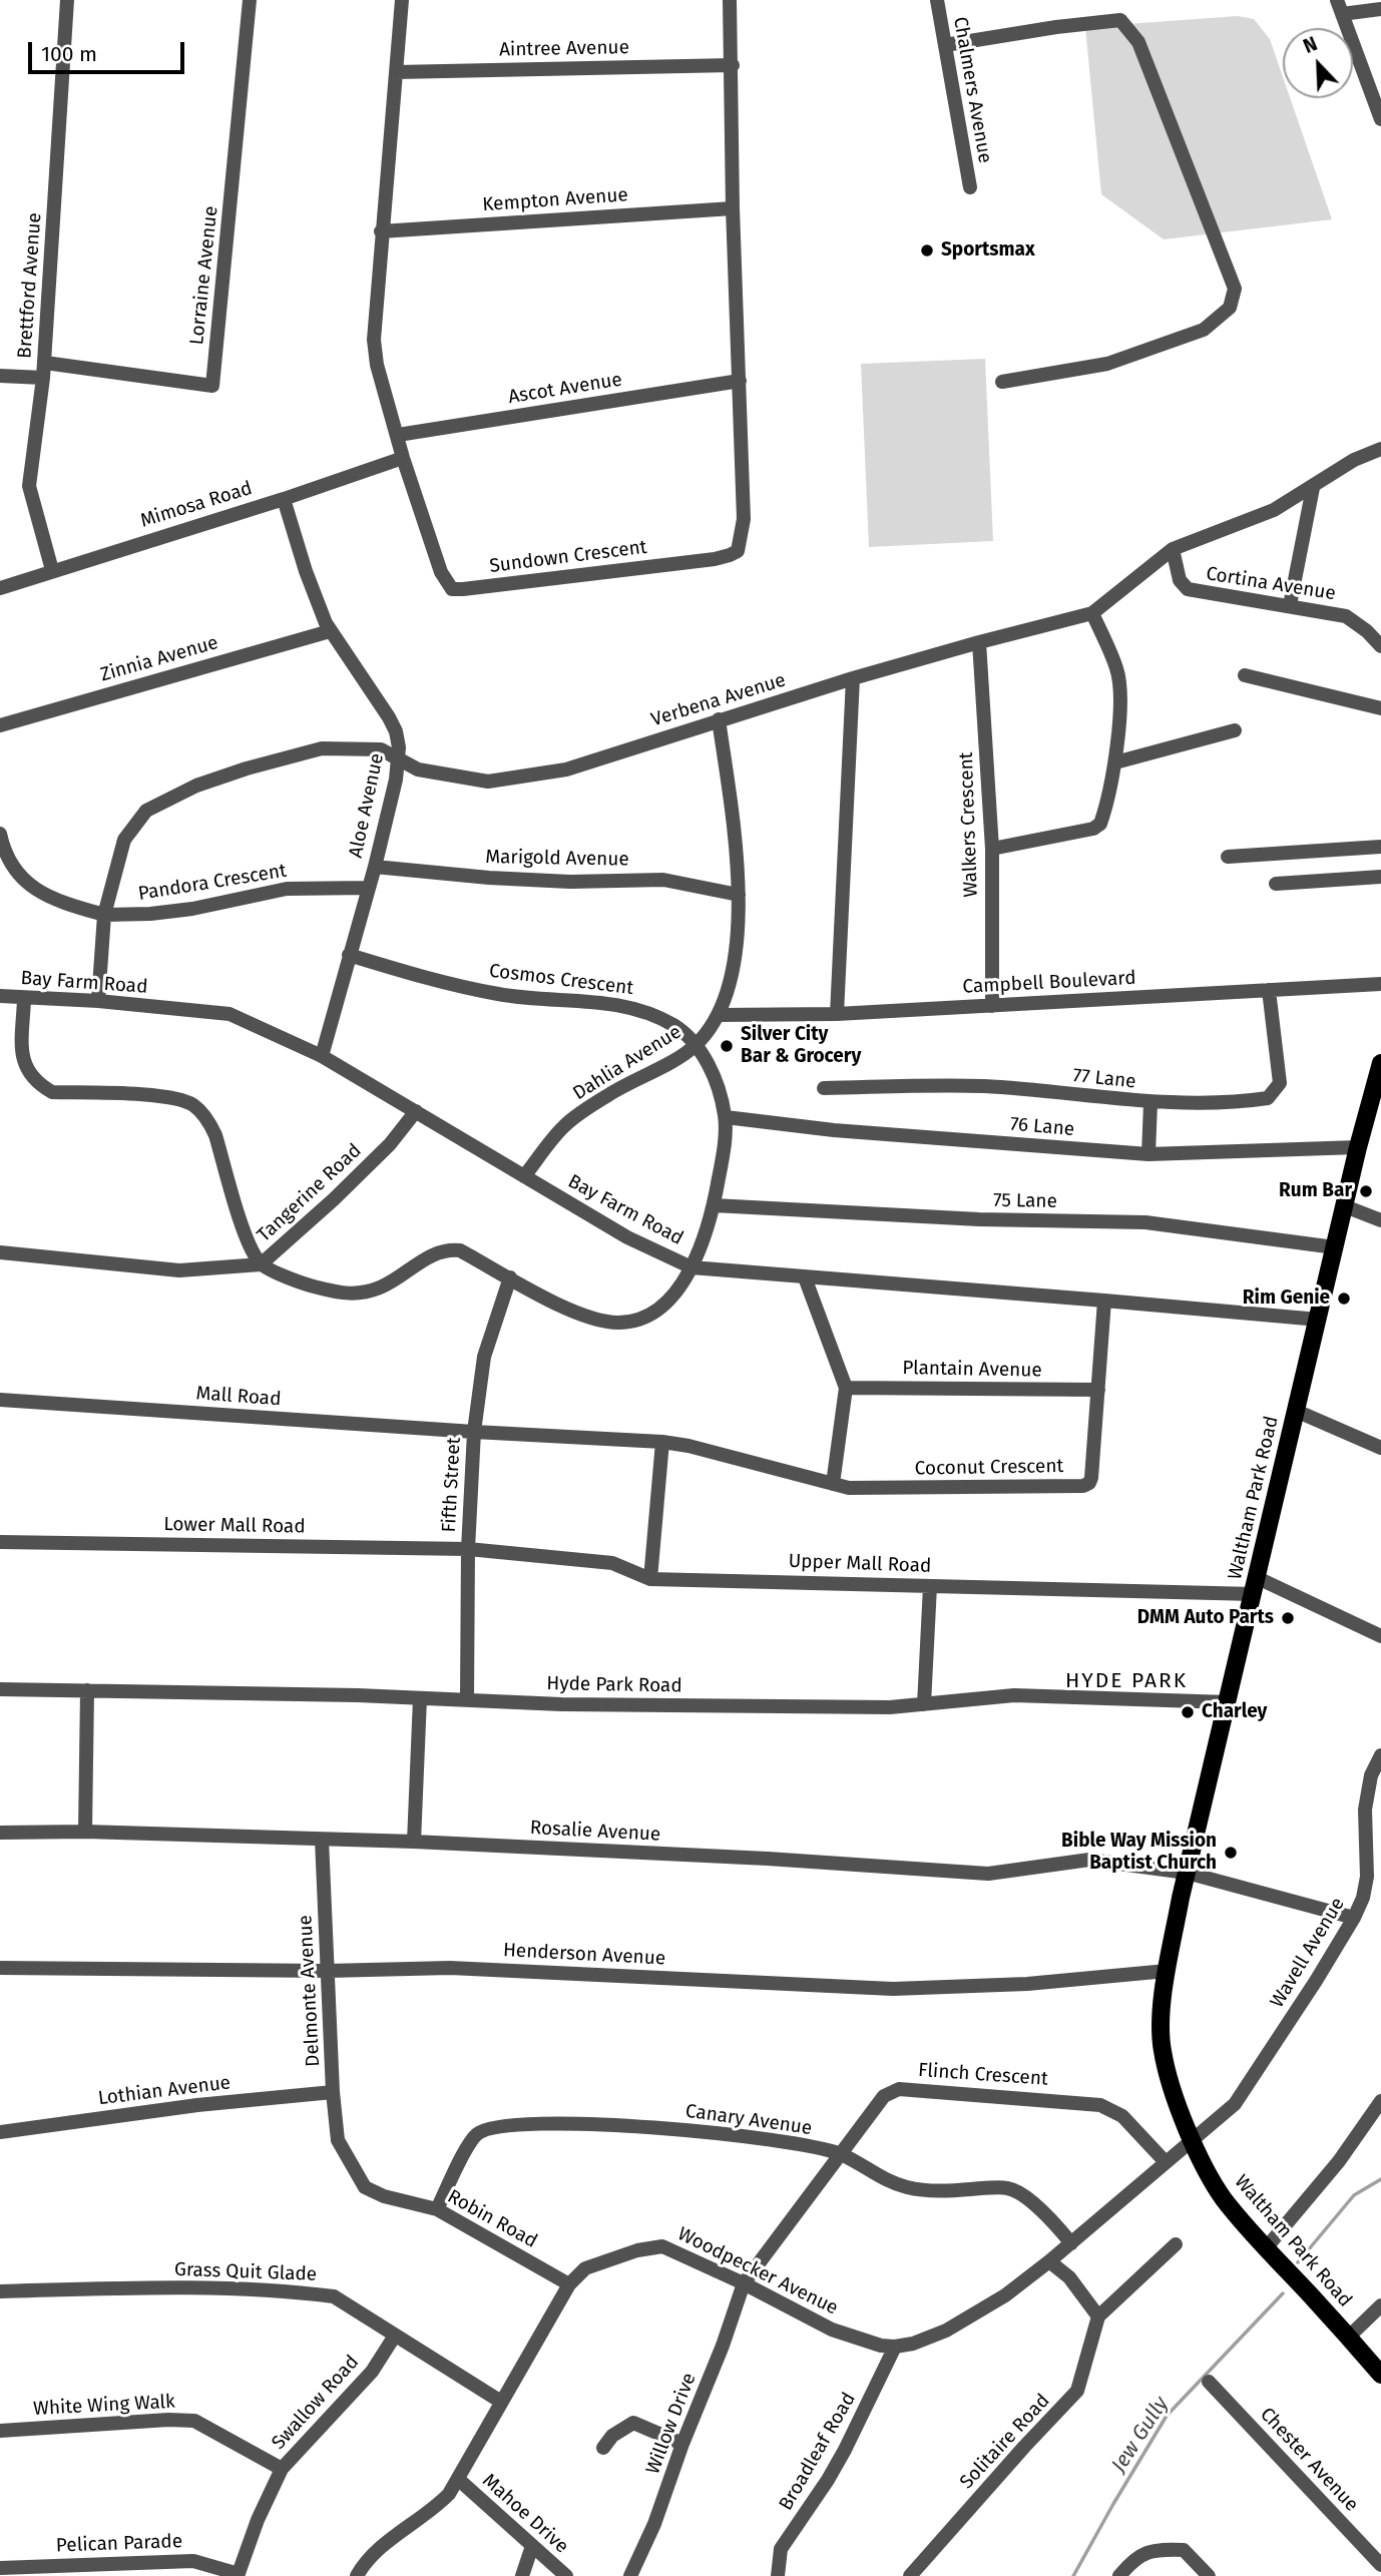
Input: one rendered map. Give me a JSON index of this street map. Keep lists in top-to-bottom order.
{
  "streets": {
    "main road": ["Waltham Park Road"],
    "street": [
      "Aintree Avenue",
      "Chalmers Avenue",
      "Kempton Avenue",
      "Lorraine Avenue",
      "Brettford Avenue",
      "Ascot Avenue",
      "Mimosa Road",
      "Sundown Crescent",
      "Cortina Avenue",
      "Zinnia Avenue",
      "Verbena Avenue",
      "Aloe Avenue",
      "Walkers Crescent",
      "Marigold Avenue",
      "Pandora Crescent",
      "Cosmos Crescent",
      "Bay Farm Road",
      "Campbell Boulevard",
      "Dahlia Avenue",
      "77 Lane",
      "76 Lane",
      "Tangerine Road",
      "75 Lane",
      "Plantain Avenue",
      "Mall Road",
      "Coconut Crescent",
      "Fifth Street",
      "Lower Mall Road",
      "Upper Mall Road",
      "Hyde Park Road",
      "Rosalie Avenue",
      "Wavell Avenue",
      "Henderson Avenue",
      "Delmonte Avenue",
      "Flinch Crescent",
      "Lothian Avenue",
      "Canary Avenue",
      "Robin Road",
      "Woodpecker Avenue",
      "Grass Quit Glade",
      "Swallow Road",
      "White Wing Walk",
      "Willow Drive",
      "Solitaire Road",
      "Broadleaf Road",
      "Chester Avenue",
      "Mahoe Drive",
      "Pelican Parade"
    ]
  },
  "crossings": [
    ["Aintree Avenue", "Sundown Crescent"],
    ["Kempton Avenue", "Sundown Crescent"],
    ["Lorraine Avenue", "Brettford Avenue"],
    ["Brettford Avenue", "Mimosa Road"],
    ["Ascot Avenue", "Sundown Crescent"],
    ["Mimosa Road", "Sundown Crescent"],
    ["Mimosa Road", "Aloe Avenue"],
    ["Cortina Avenue", "Verbena Avenue"],
    ["Zinnia Avenue", "Aloe Avenue"],
    ["Verbena Avenue", "Aloe Avenue"],
    ["Verbena Avenue", "Walkers Crescent"],
    ["Verbena Avenue", "Pandora Crescent"],
    ["Verbena Avenue", "Bay Farm Road"],
    ["Verbena Avenue", "Dahlia Avenue"],
    ["Aloe Avenue", "Marigold Avenue"],
    ["Aloe Avenue", "Pandora Crescent"],
    ["Aloe Avenue", "Cosmos Crescent"],
    ["Aloe Avenue", "Bay Farm Road"],
    ["Walkers Crescent", "Campbell Boulevard"],
    ["Marigold Avenue", "Dahlia Avenue"],
    ["Cosmos Crescent", "Bay Farm Road"],
    ["Cosmos Crescent", "Dahlia Avenue"],
    ["Cosmos Crescent", "76 Lane"],
    ["Cosmos Crescent", "Tangerine Road"],
    ["Cosmos Crescent", "75 Lane"],
    ["Cosmos Crescent", "Fifth Street"],
    ["Bay Farm Road", "Dahlia Avenue"],
    ["Bay Farm Road", "Tangerine Road"],
    ["Bay Farm Road", "Coconut Crescent"],
    ["Bay Farm Road", "Waltham Park Road"],
    ["Campbell Boulevard", "Dahlia Avenue"],
    ["Campbell Boulevard", "77 Lane"],
    ["76 Lane", "Waltham Park Road"],
    ["75 Lane", "Waltham Park Road"],
    ["Plantain Avenue", "Coconut Crescent"],
    ["Mall Road", "Coconut Crescent"],
    ["Mall Road", "Fifth Street"],
    ["Coconut Crescent", "Fifth Street"],
    ["Fifth Street", "Lower Mall Road"],
    ["Fifth Street", "Upper Mall Road"],
    ["Fifth Street", "Hyde Park Road"],
    ["Waltham Park Road", "Upper Mall Road"],
    ["Waltham Park Road", "Hyde Park Road"],
    ["Waltham Park Road", "Rosalie Avenue"],
    ["Waltham Park Road", "Wavell Avenue"],
    ["Waltham Park Road", "Henderson Avenue"],
    ["Waltham Park Road", "Woodpecker Avenue"],
    ["Lower Mall Road", "Upper Mall Road"],
    ["Rosalie Avenue", "Wavell Avenue"],
    ["Rosalie Avenue", "Delmonte Avenue"],
    ["Wavell Avenue", "Woodpecker Avenue"],
    ["Henderson Avenue", "Delmonte Avenue"],
    ["Delmonte Avenue", "Lothian Avenue"],
    ["Delmonte Avenue", "Robin Road"],
    ["Flinch Crescent", "Canary Avenue"],
    ["Flinch Crescent", "Woodpecker Avenue"],
    ["Flinch Crescent", "Willow Drive"],
    ["Canary Avenue", "Robin Road"],
    ["Canary Avenue", "Woodpecker Avenue"],
    ["Robin Road", "Woodpecker Avenue"],
    ["Woodpecker Avenue", "Grass Quit Glade"],
    ["Woodpecker Avenue", "Willow Drive"],
    ["Woodpecker Avenue", "Broadleaf Road"],
    ["Woodpecker Avenue", "Mahoe Drive"],
    ["Grass Quit Glade", "Swallow Road"],
    ["Swallow Road", "White Wing Walk"],
    ["Swallow Road", "Pelican Parade"]
  ],
  "districts": ["HYDE PARK"],
  "water": ["Jew Gully"],
  "places": [
    "Sportsmax",
    "Silver City Bar & Grocery",
    "Rum Bar",
    "Rim Genie",
    "DMM Auto Parts",
    "Charley",
    "Bible Way Mission Baptist Church"
  ],
  "scale_bar": "100 m",
  "north": "top left"
}
